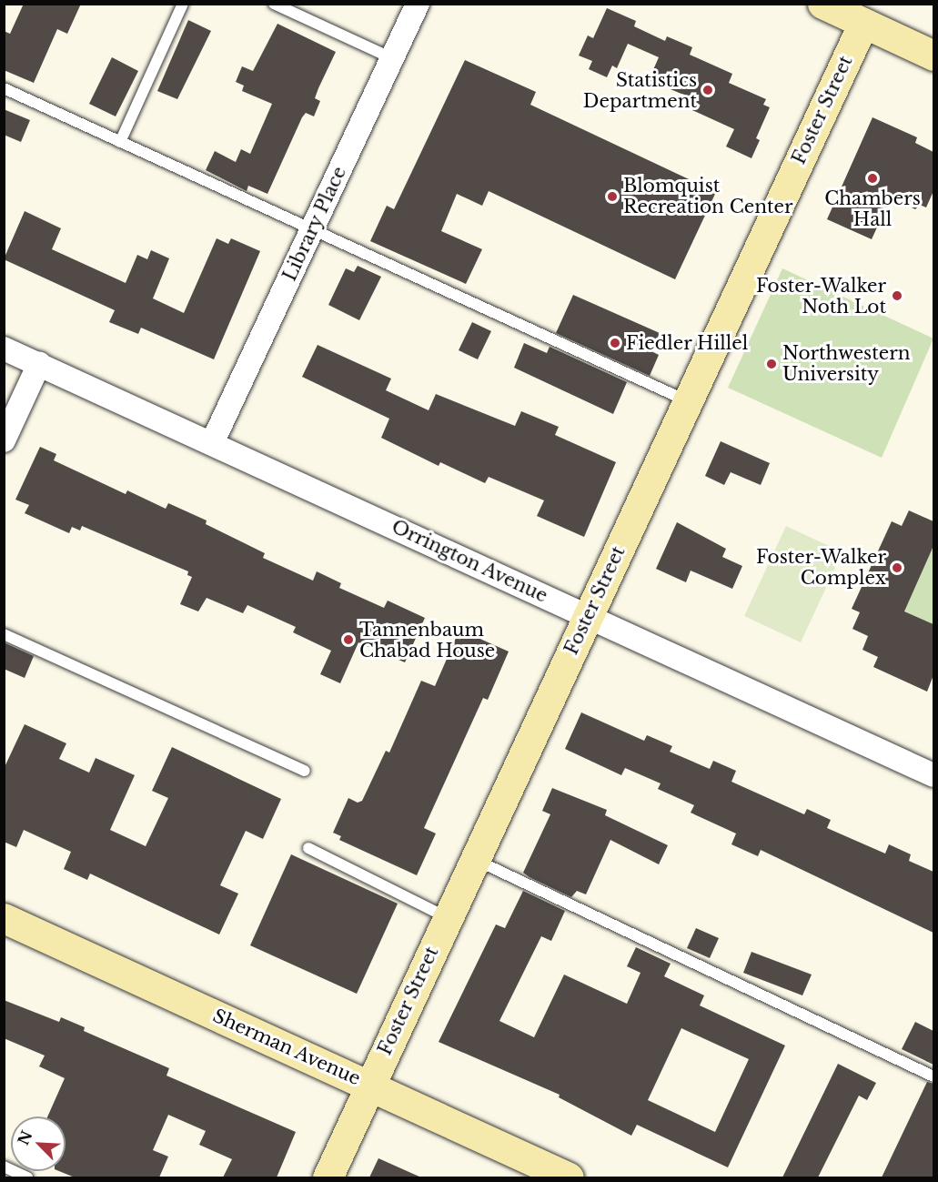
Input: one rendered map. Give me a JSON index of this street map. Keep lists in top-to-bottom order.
{
  "streets": {
    "street": [
      "Foster Street",
      "Library Place",
      "Orrington Avenue",
      "Sherman Avenue"
    ]
  },
  "crossings": [
    ["Foster Street", "Orrington Avenue"],
    ["Foster Street", "Sherman Avenue"],
    ["Library Place", "Orrington Avenue"]
  ],
  "places": [
    "Statistics Department",
    "Chambers Hall",
    "Blomquist Recreation Center",
    "Foster-Walker Noth Lot",
    "Fiedler Hillel",
    "Northwestern University",
    "Foster-Walker Complex",
    "Tannenbaum Chabad House"
  ],
  "north": "top left"
}
